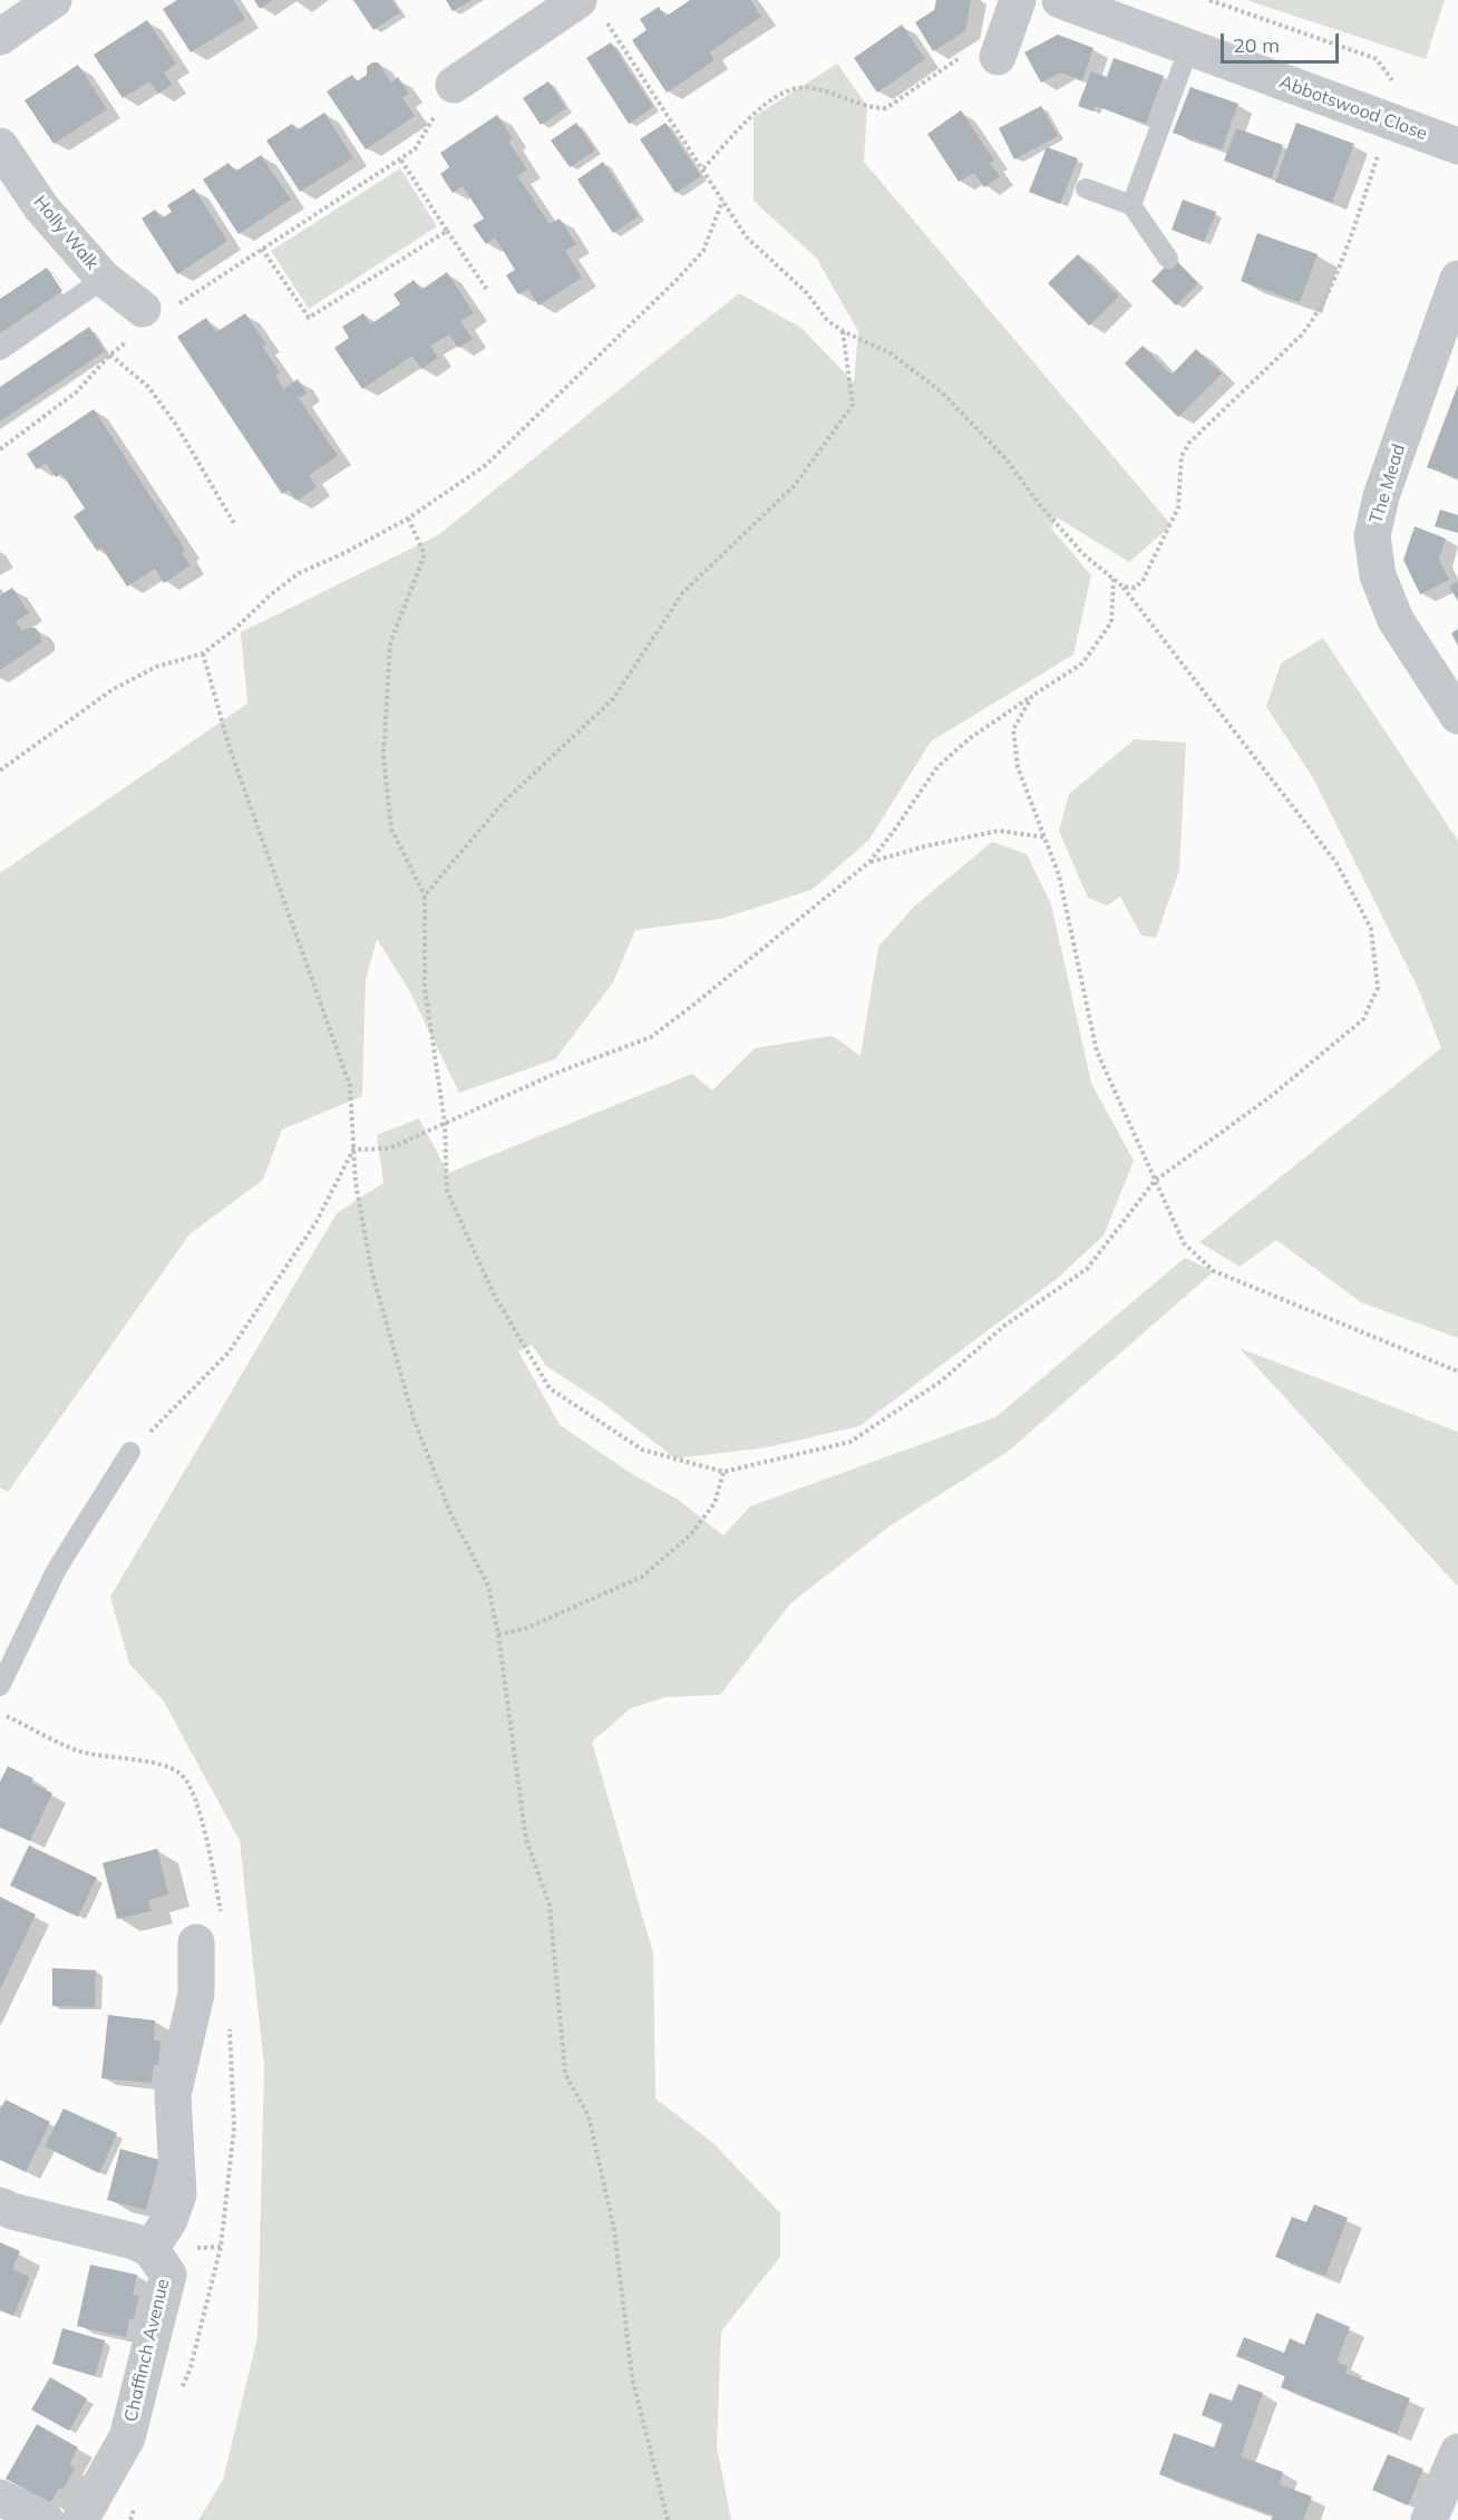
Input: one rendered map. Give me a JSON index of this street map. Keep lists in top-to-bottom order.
{
  "streets": {
    "street": [
      "Abbotswood Close",
      "Holly Walk",
      "The Mead",
      "Chaffinch Avenue"
    ]
  },
  "scale_bar": "20 m"
}
